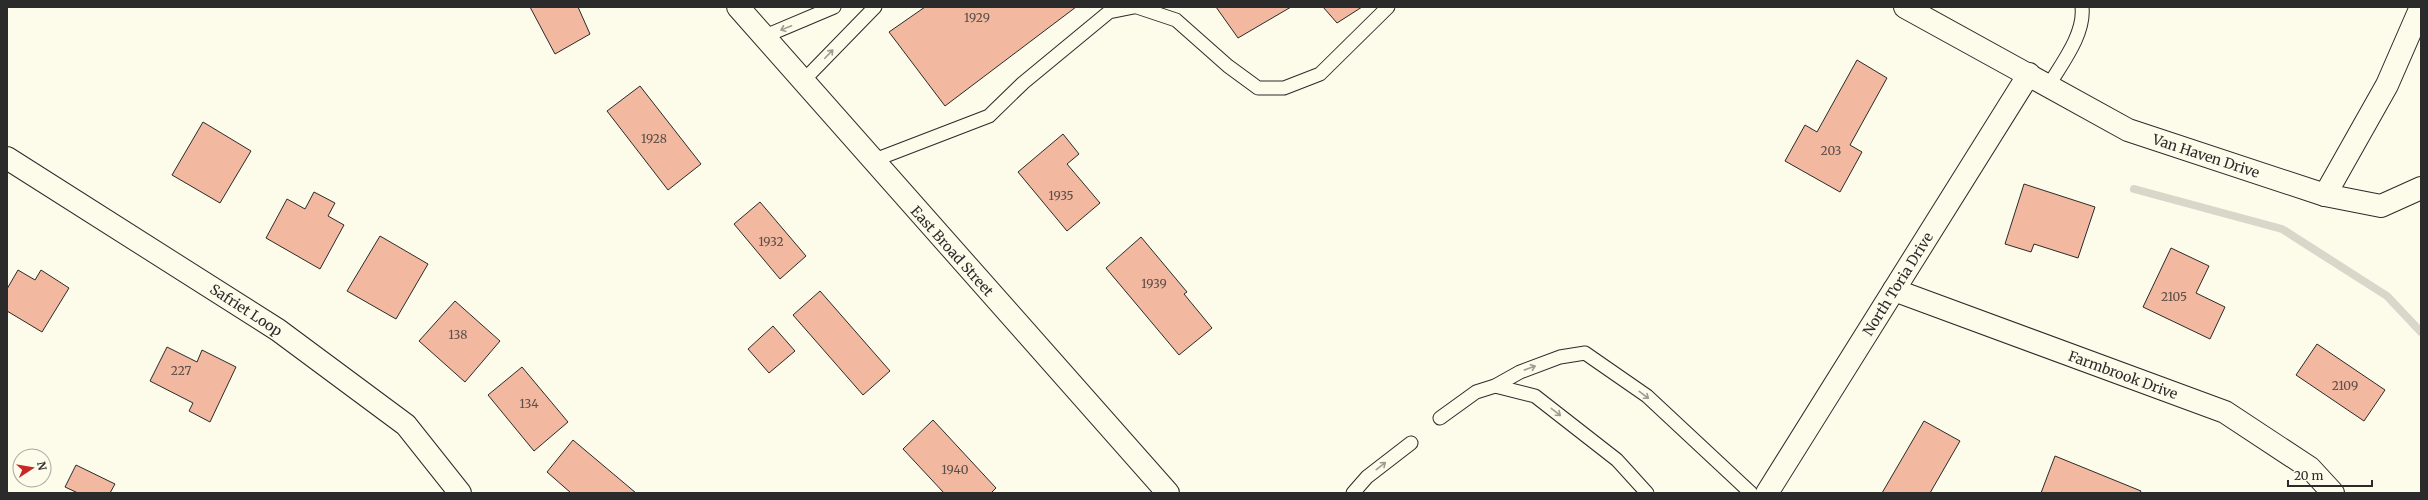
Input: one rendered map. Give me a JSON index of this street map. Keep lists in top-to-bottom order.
{
  "streets": {
    "street": [
      "Van Haven Drive",
      "East Broad Street",
      "North Toria Drive",
      "Safriet Loop",
      "Farmbrook Drive"
    ]
  },
  "crossings": [
    ["Van Haven Drive", "North Toria Drive"],
    ["North Toria Drive", "Farmbrook Drive"]
  ],
  "house_numbers": [
    "1929",
    "1928",
    "203",
    "1935",
    "1932",
    "1939",
    "2105",
    "138",
    "227",
    "2109",
    "134",
    "1940"
  ],
  "scale_bar": "20 m",
  "north": "right"
}
